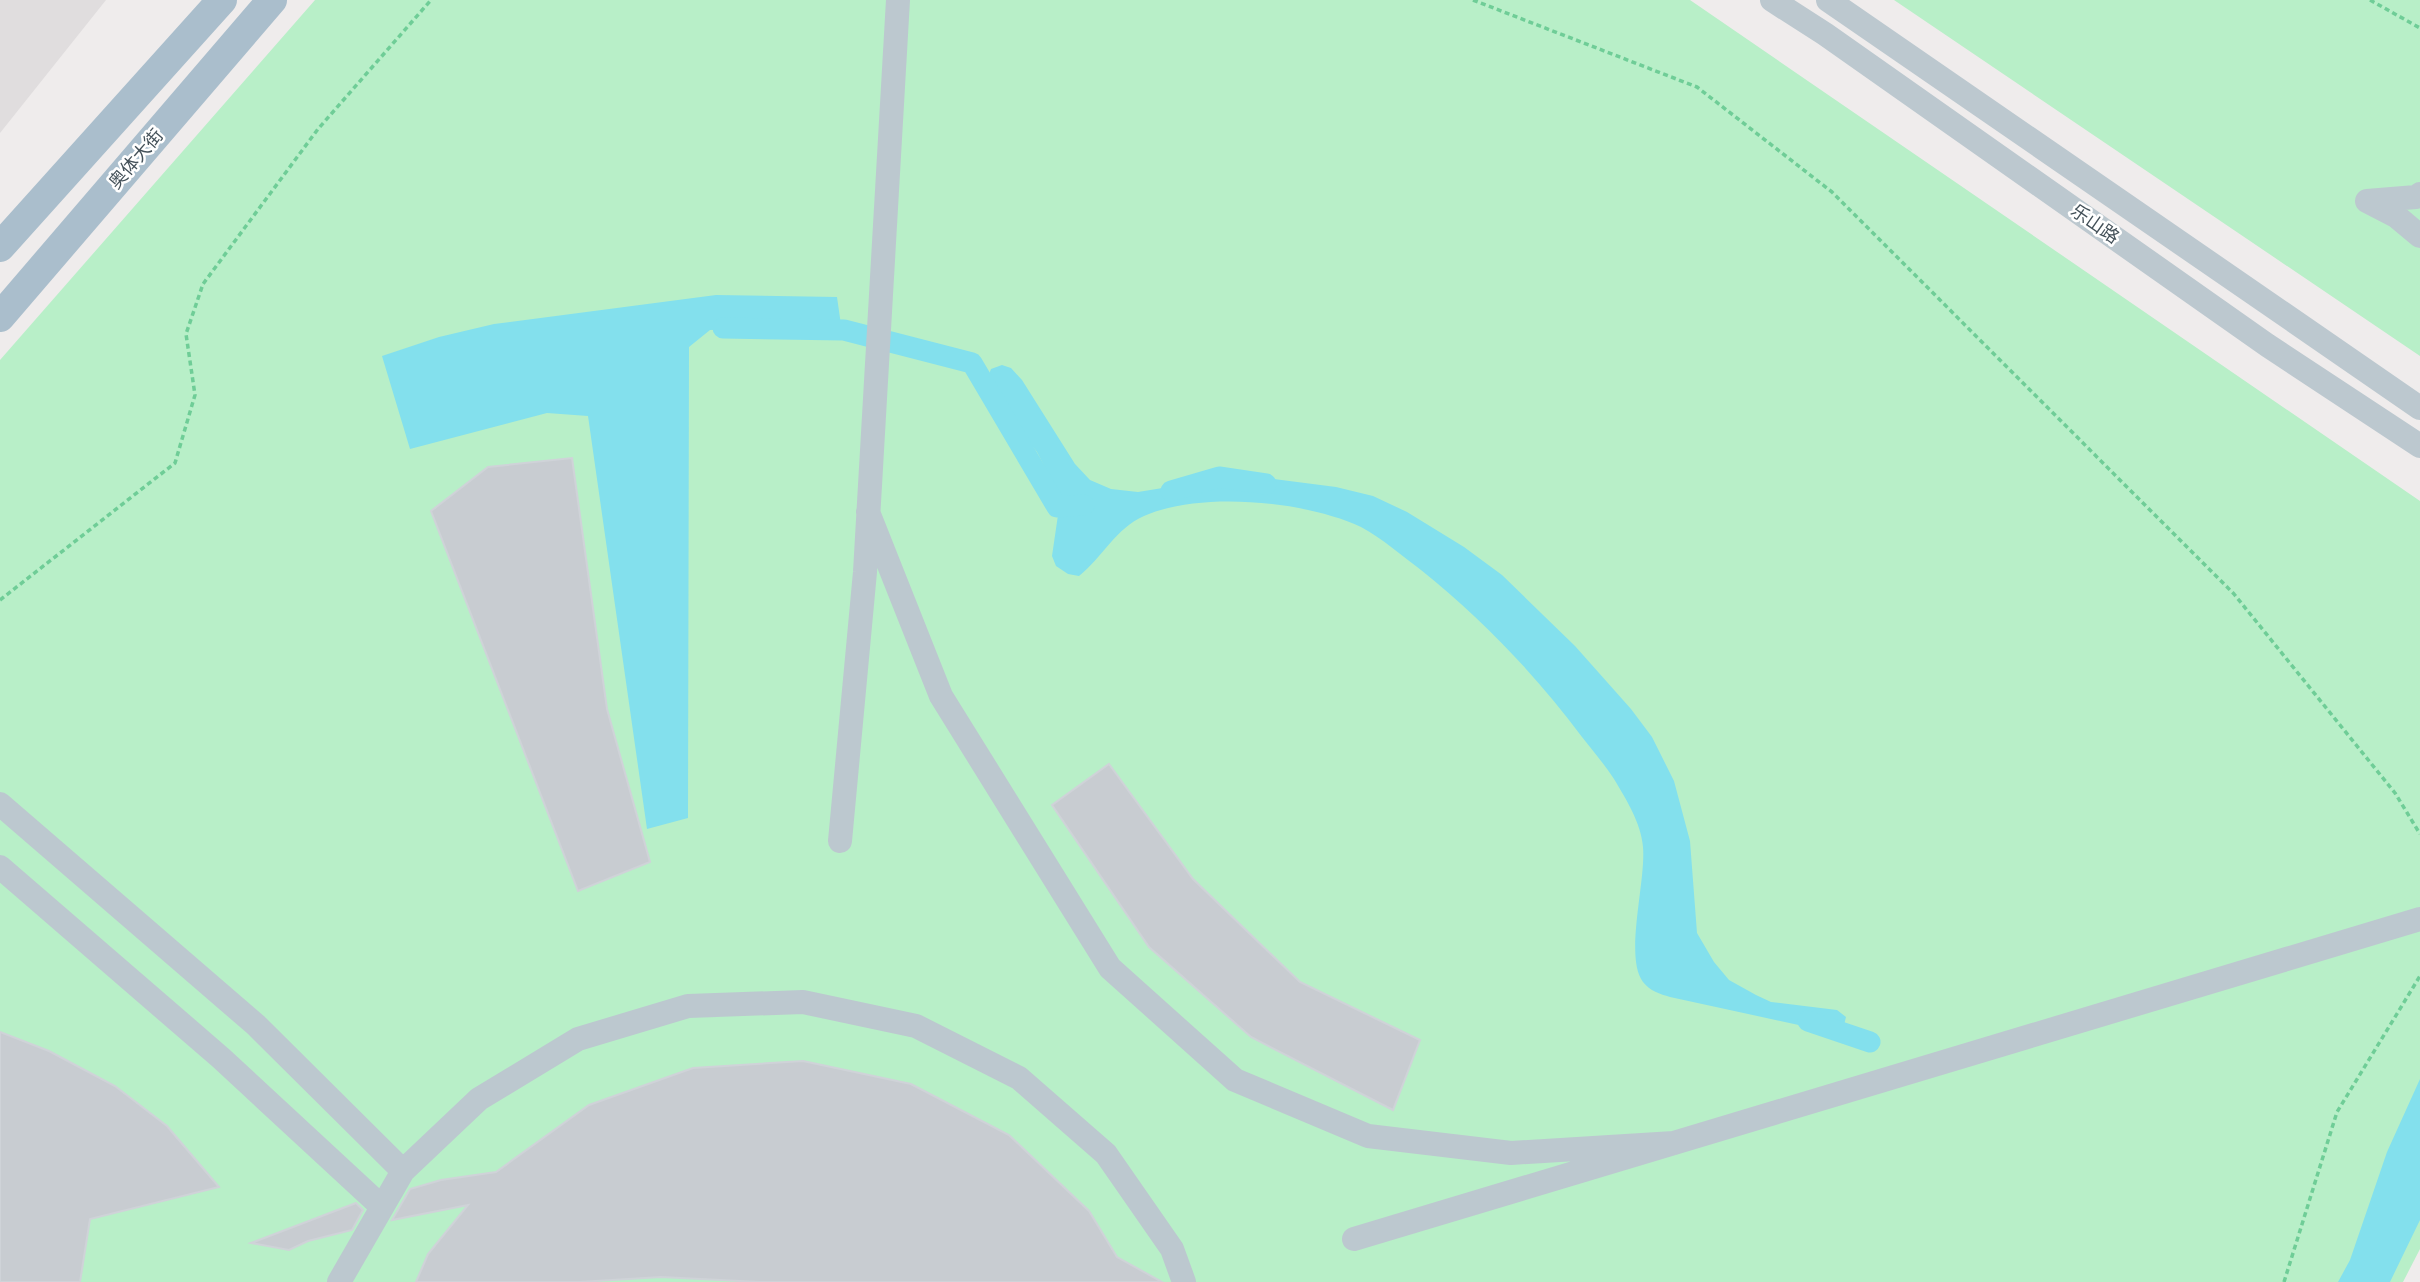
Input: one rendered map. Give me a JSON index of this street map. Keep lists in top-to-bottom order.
{
  "streets": {
    "main road": ["奥体大街"],
    "street": ["乐山路"]
  }
}
